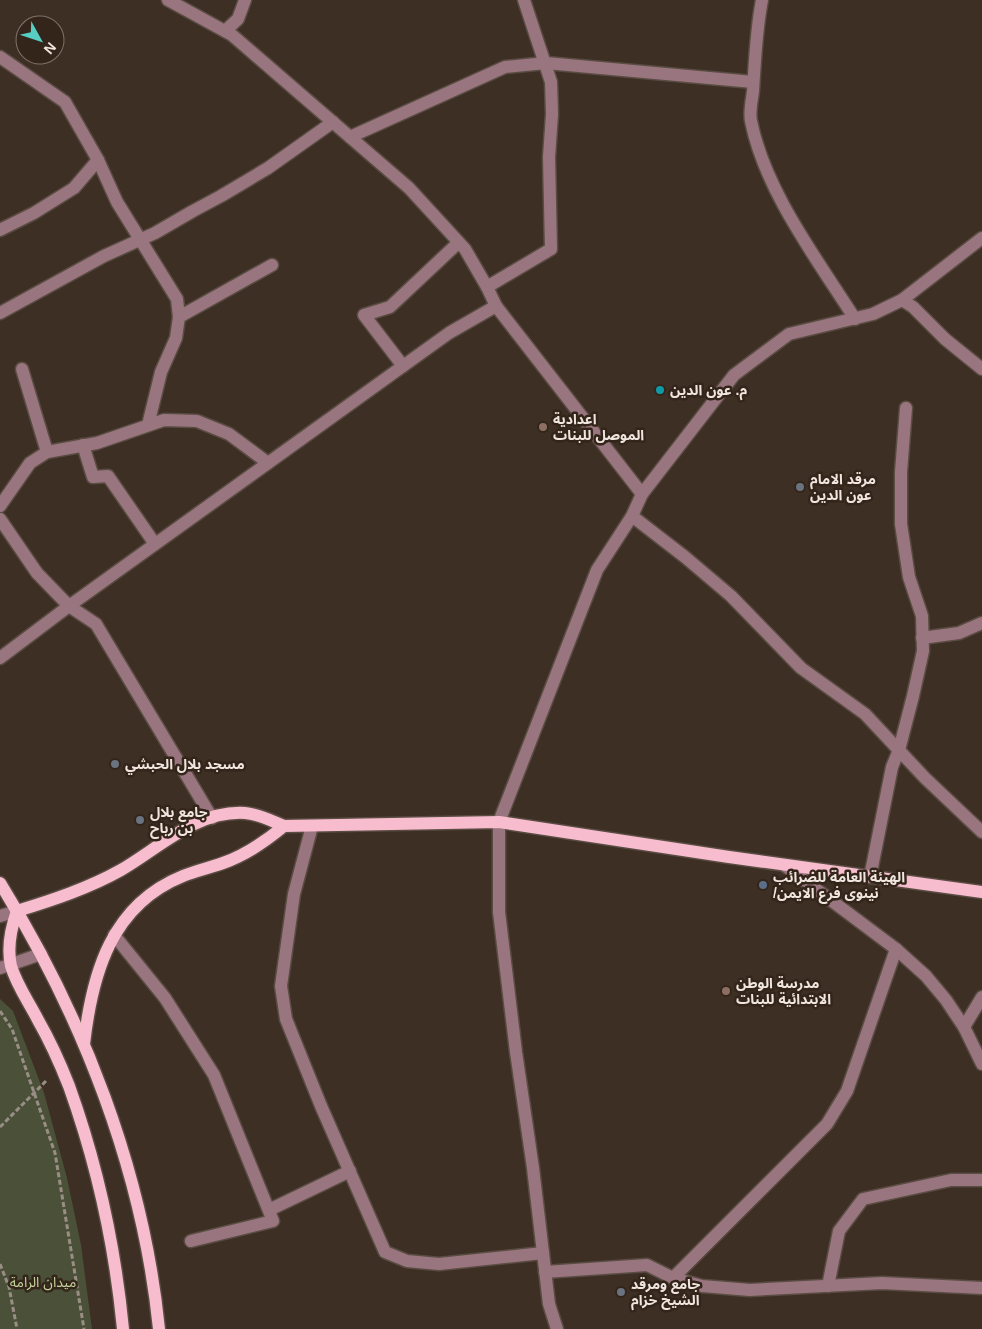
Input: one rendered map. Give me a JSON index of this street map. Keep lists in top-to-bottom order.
{
  "parks": ["ميدان الرامة"],
  "places": [
    "م. عون الدين",
    "اعدادية الموصل للبنات",
    "مرقد الامام عون الدين",
    "مسجد بلال الحبشي",
    "جامع بلال بن رباح",
    "الهيئة العامة للضرائب /نينوى فرع الايمن",
    "مدرسة الوطن الابتدائية للبنات",
    "جامع ومرقد الشيخ خزام"
  ],
  "north": "bottom right"
}
